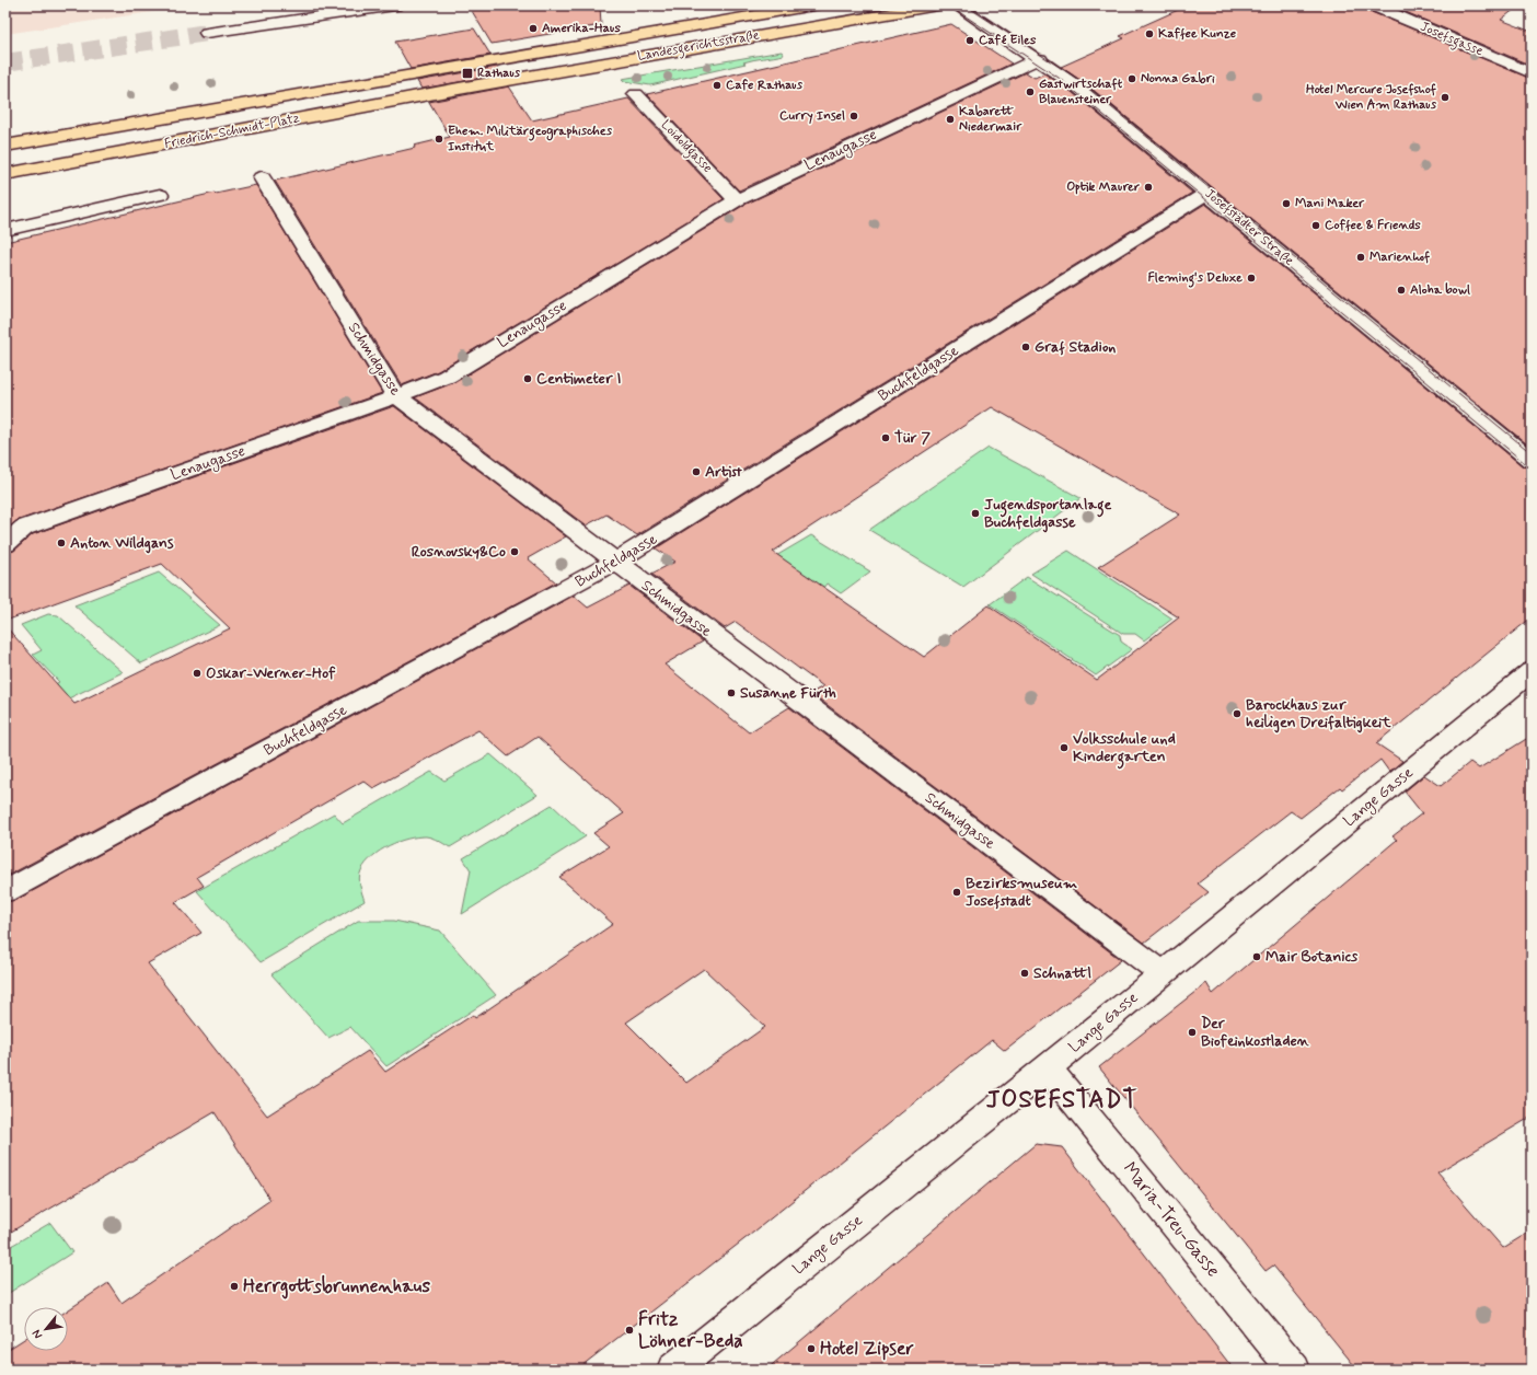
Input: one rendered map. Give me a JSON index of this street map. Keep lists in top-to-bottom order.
{
  "streets": {
    "main road": ["Landesgerichtsstraße", "Friedrich-Schmidt-Platz"],
    "street": [
      "Josefsgasse",
      "Loidoldgasse",
      "Lenaugasse",
      "Josefstädter Straße",
      "Schmidgasse",
      "Buchfeldgasse",
      "Lange Gasse",
      "Maria-Treu-Gasse"
    ]
  },
  "crossings": [
    ["Landesgerichtsstraße", "Friedrich-Schmidt-Platz"],
    ["Loidoldgasse", "Lenaugasse"],
    ["Lenaugasse", "Josefstädter Straße"],
    ["Lenaugasse", "Schmidgasse"],
    ["Josefstädter Straße", "Buchfeldgasse"],
    ["Schmidgasse", "Buchfeldgasse"],
    ["Schmidgasse", "Lange Gasse"],
    ["Lange Gasse", "Maria-Treu-Gasse"]
  ],
  "districts": ["JOSEFSTADT"],
  "places": {
    "other": [
      "Amerika-Haus",
      "Kaffee Kunze",
      "Café Eiles",
      "Nonna Gabri",
      "Cafe Rathaus",
      "Gastwirtschaft Blauensteiner",
      "Hotel Mercure Josefshof Wien Am Rathaus",
      "Curry Insel",
      "Kabarett Niedermair",
      "Ehem. Militärgeographisches Institut",
      "Optik Maurer",
      "Mani Maker",
      "Coffee & Friends",
      "Marienhof",
      "Fleming's Deluxe",
      "Aloha bowl",
      "Graf Stadion",
      "Centimeter I",
      "Tür 7",
      "Artist",
      "Jugendsportanlage Buchfeldgasse",
      "Anton Wildgans",
      "Rosnovsky&Co",
      "Oskar-Werner-Hof",
      "Susanne Fürth",
      "Barockhaus zur heiligen Dreifaltigkeit",
      "Volksschule und Kindergarten",
      "Bezirksmuseum Josefstadt",
      "Mair Botanics",
      "Schnattl",
      "Der Biofeinkostladen",
      "Herrgottsbrunnenhaus",
      "Fritz Löhner-Beda",
      "Hotel Zipser"
    ],
    "transit": ["Rathaus"]
  },
  "north": "bottom left"
}
